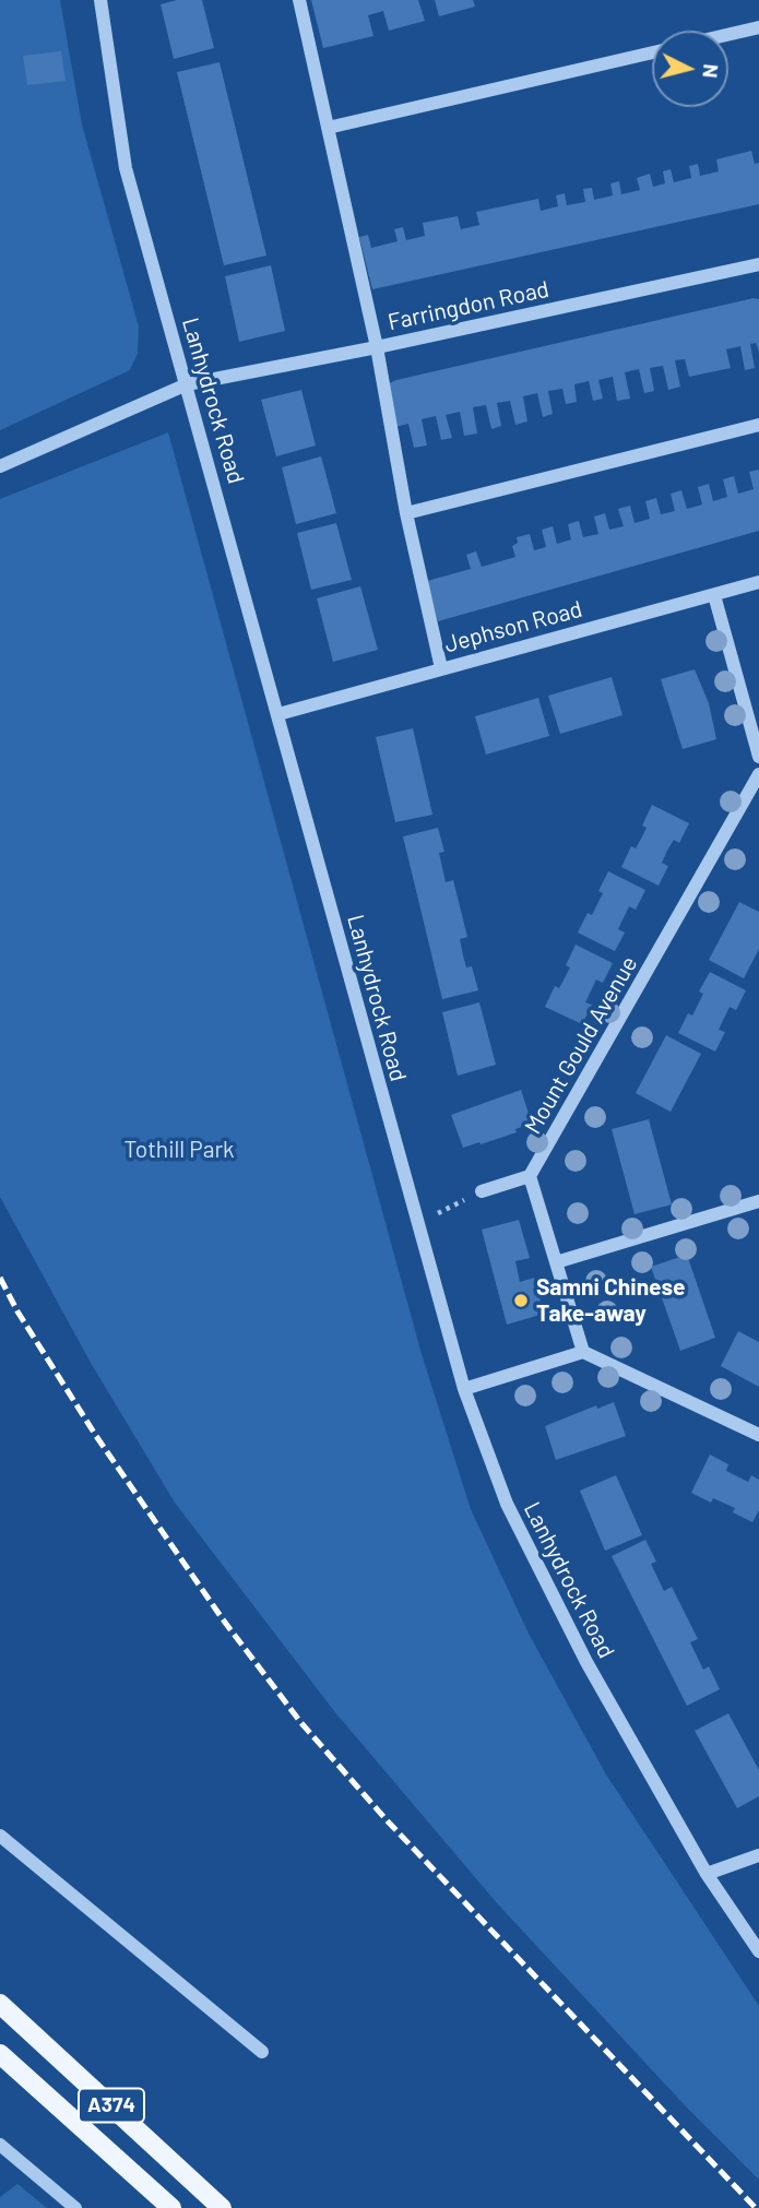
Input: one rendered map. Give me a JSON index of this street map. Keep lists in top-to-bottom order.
{
  "streets": {
    "main road": ["A374"],
    "street": [
      "Farringdon Road",
      "Lanhydrock Road",
      "Jephson Road",
      "Mount Gould Avenue"
    ]
  },
  "crossings": [
    ["Farringdon Road", "Lanhydrock Road"],
    ["Lanhydrock Road", "Jephson Road"]
  ],
  "parks": ["Tothill Park"],
  "places": ["Samni Chinese Take-away"],
  "north": "right"
}
